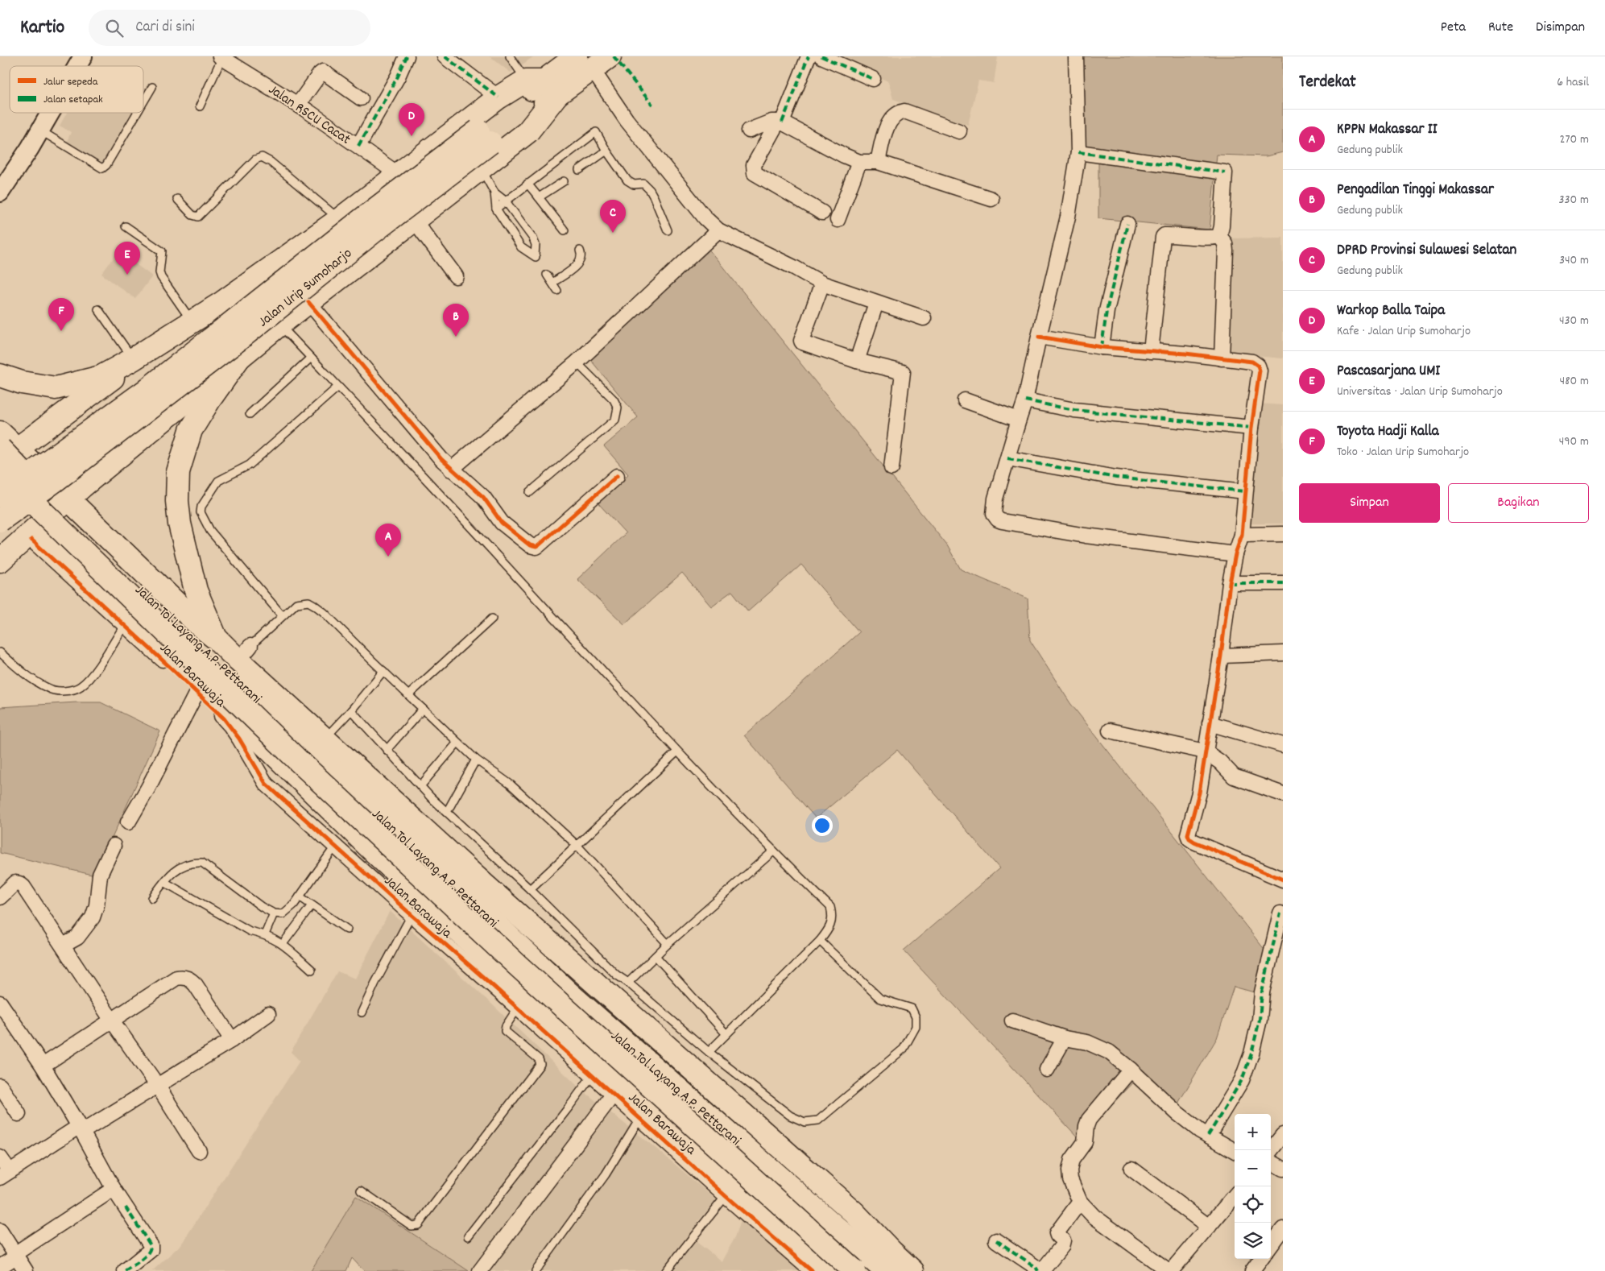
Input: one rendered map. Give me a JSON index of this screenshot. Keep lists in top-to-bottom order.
{
  "streets": {
    "highway": ["Jalan Urip Sumoharjo", "Jalan Tol Layang A.P. Pettarani", "Jalan Barawaja"],
    "street": ["Jalan RSCU Cacat"]
  },
  "legend": ["Jalur sepeda", "Jalan setapak"],
  "page": {
    "header": "Kartio",
    "search": "Cari di sini",
    "nav": ["Peta", "Rute", "Disimpan"],
    "heading": ["Terdekat", "6 hasil"],
    "pins": [
      "D",
      "C",
      "E",
      "F",
      "B",
      "A"
    ],
    "list": [
      {
        "mark": "A",
        "name": "KPPN Makassar II",
        "note": "Gedung publik",
        "value": "270 m"
      },
      {
        "mark": "B",
        "name": "Pengadilan Tinggi Makassar",
        "note": "Gedung publik",
        "value": "330 m"
      },
      {
        "mark": "C",
        "name": "DPRD Provinsi Sulawesi Selatan",
        "note": "Gedung publik",
        "value": "340 m"
      },
      {
        "mark": "D",
        "name": "Warkop Balla Taipa",
        "note": "Kafe · Jalan Urip Sumoharjo",
        "value": "430 m"
      },
      {
        "mark": "E",
        "name": "Pascasarjana UMI",
        "note": "Universitas · Jalan Urip Sumoharjo",
        "value": "480 m"
      },
      {
        "mark": "F",
        "name": "Toyota Hadji Kalla",
        "note": "Toko · Jalan Urip Sumoharjo",
        "value": "490 m"
      }
    ],
    "buttons": ["Simpan", "Bagikan"],
    "map_buttons": ["+", "−"]
  }
}
